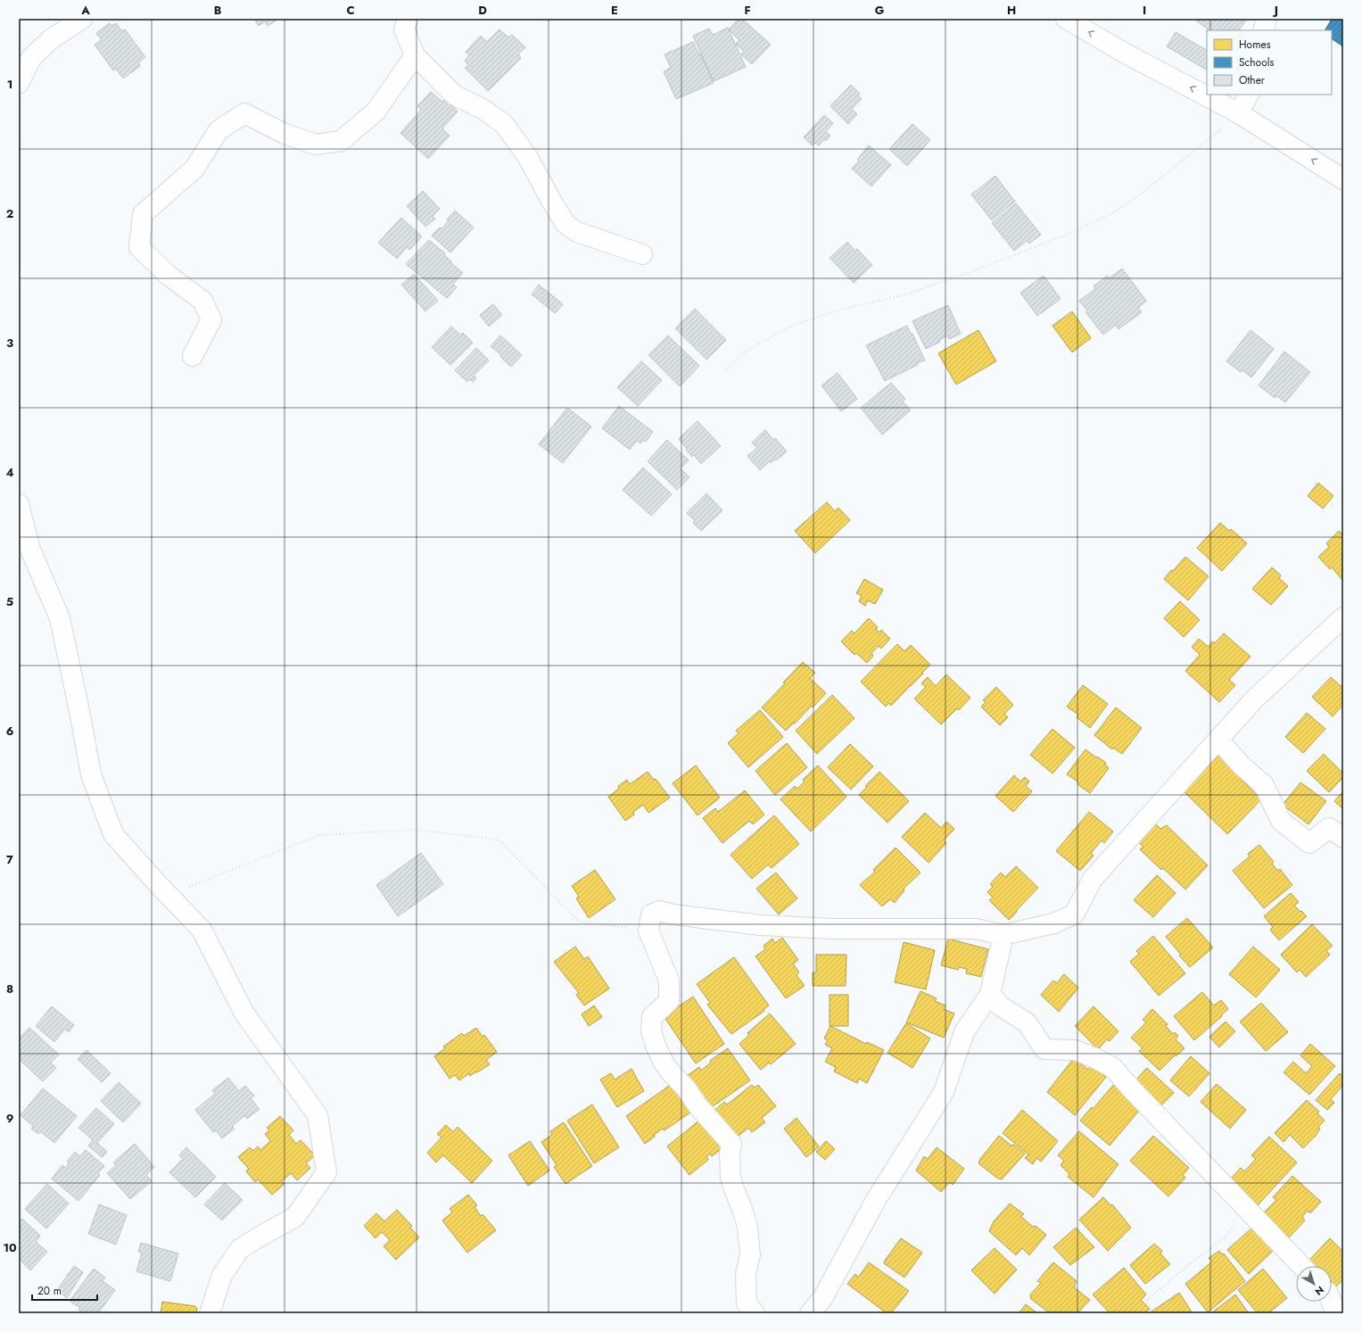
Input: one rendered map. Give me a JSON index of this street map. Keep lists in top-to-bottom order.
{
  "legend": ["Homes", "Schools", "Other"],
  "scale_bar": "20 m",
  "north": "bottom right",
  "grid": {
    "columns": [
      "A",
      "B",
      "C",
      "D",
      "E",
      "F",
      "G",
      "H",
      "I",
      "J"
    ],
    "rows": [
      "1",
      "2",
      "3",
      "4",
      "5",
      "6",
      "7",
      "8",
      "9",
      "10"
    ]
  }
}
